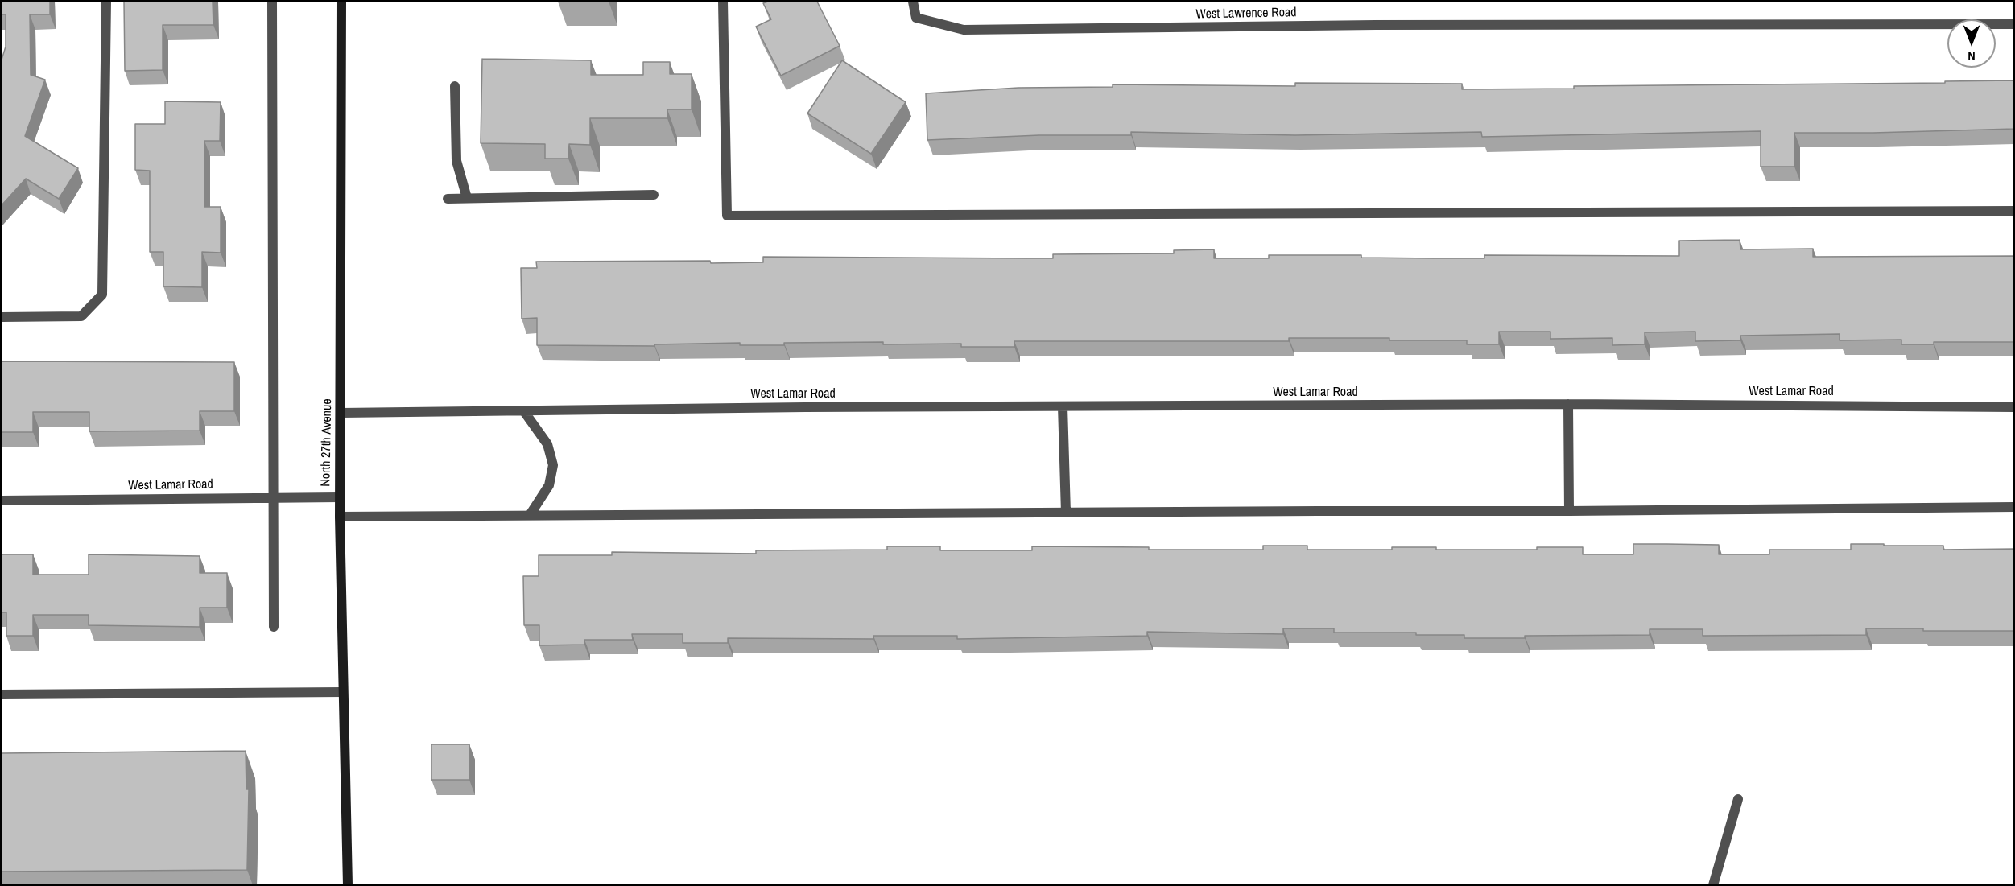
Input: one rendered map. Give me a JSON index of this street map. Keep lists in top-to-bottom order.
{
  "streets": {
    "main road": ["North 27th Avenue"],
    "street": ["West Lawrence Road", "West Lamar Road"]
  },
  "crossings": [
    ["West Lamar Road", "North 27th Avenue"]
  ],
  "north": "bottom"
}
